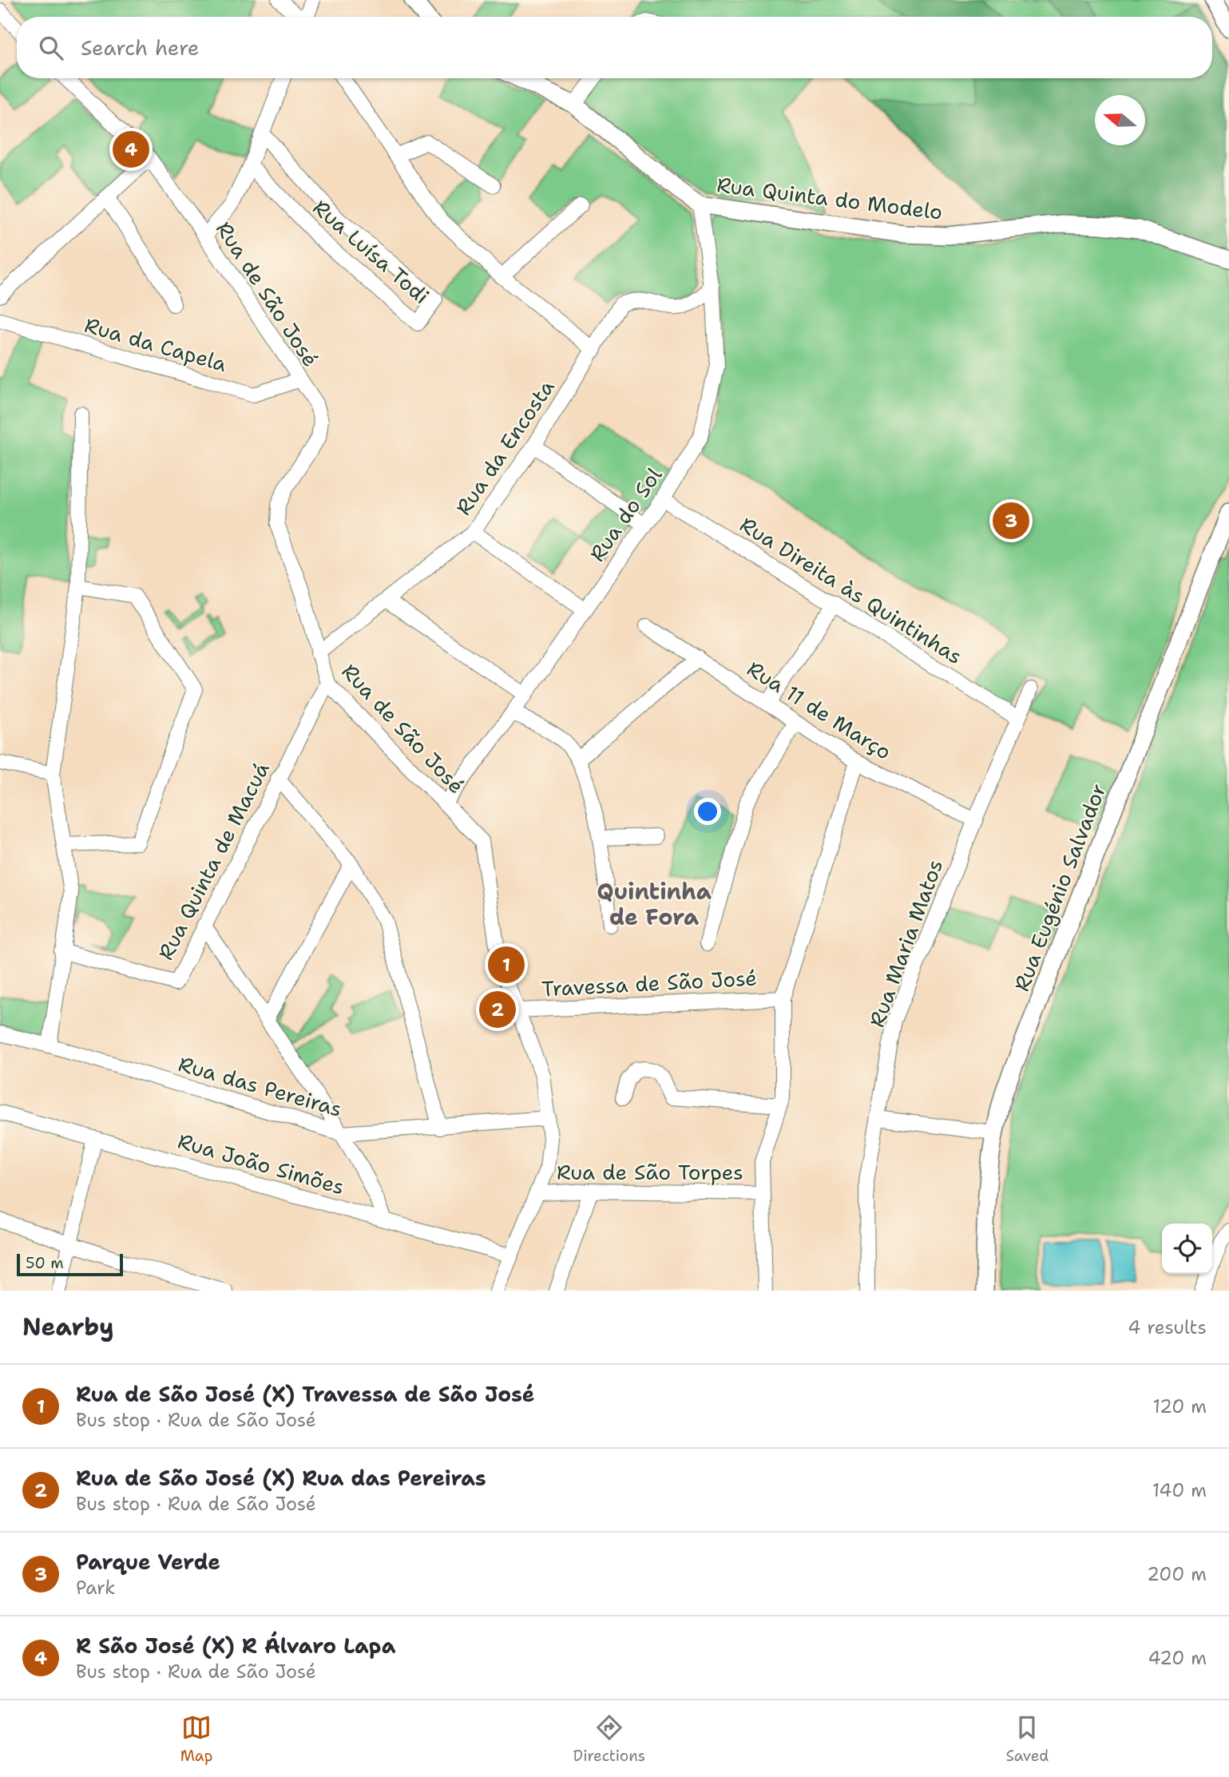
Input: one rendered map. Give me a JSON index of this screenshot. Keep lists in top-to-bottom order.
{
  "streets": {
    "street": [
      "Rua Quinta do Modelo",
      "Rua Luísa Todi",
      "Rua de São José",
      "Rua da Capela",
      "Rua da Encosta",
      "Rua do Sol",
      "Rua Direita às Quintinhas",
      "Rua 11 de Março",
      "Rua Quinta de Macuá",
      "Rua Eugénio Salvador",
      "Rua Maria Matos",
      "Travessa de São José",
      "Rua das Pereiras",
      "Rua João Simões",
      "Rua de São Torpes"
    ]
  },
  "crossings": [
    ["Rua Quinta do Modelo", "Rua do Sol"],
    ["Rua de São José", "Rua da Capela"],
    ["Rua de São José", "Rua da Encosta"],
    ["Rua de São José", "Rua do Sol"],
    ["Rua de São José", "Rua Quinta de Macuá"],
    ["Rua de São José", "Travessa de São José"],
    ["Rua de São José", "Rua das Pereiras"],
    ["Rua de São José", "Rua João Simões"],
    ["Rua de São José", "Rua de São Torpes"],
    ["Rua da Encosta", "Rua do Sol"],
    ["Rua do Sol", "Rua Direita às Quintinhas"],
    ["Rua Direita às Quintinhas", "Rua Maria Matos"],
    ["Rua 11 de Março", "Rua Maria Matos"]
  ],
  "districts": ["Quintinha de Fora"],
  "scale_bar": "50 m",
  "north": "left",
  "page": {
    "search": "Search here",
    "pins": [
      "4",
      "3",
      "1",
      "2"
    ],
    "scale": "50 m",
    "heading": ["Nearby", "4 results"],
    "list": [
      {
        "mark": "1",
        "name": "Rua de São José (X) Travessa de São José",
        "note": "Bus stop · Rua de São José",
        "value": "120 m"
      },
      {
        "mark": "2",
        "name": "Rua de São José (X) Rua das Pereiras",
        "note": "Bus stop · Rua de São José",
        "value": "140 m"
      },
      {
        "mark": "3",
        "name": "Parque Verde",
        "note": "Park",
        "value": "200 m"
      },
      {
        "mark": "4",
        "name": "R São José (X) R Álvaro Lapa",
        "note": "Bus stop · Rua de São José",
        "value": "420 m"
      }
    ],
    "nav": ["Map", "Directions", "Saved"]
  }
}
